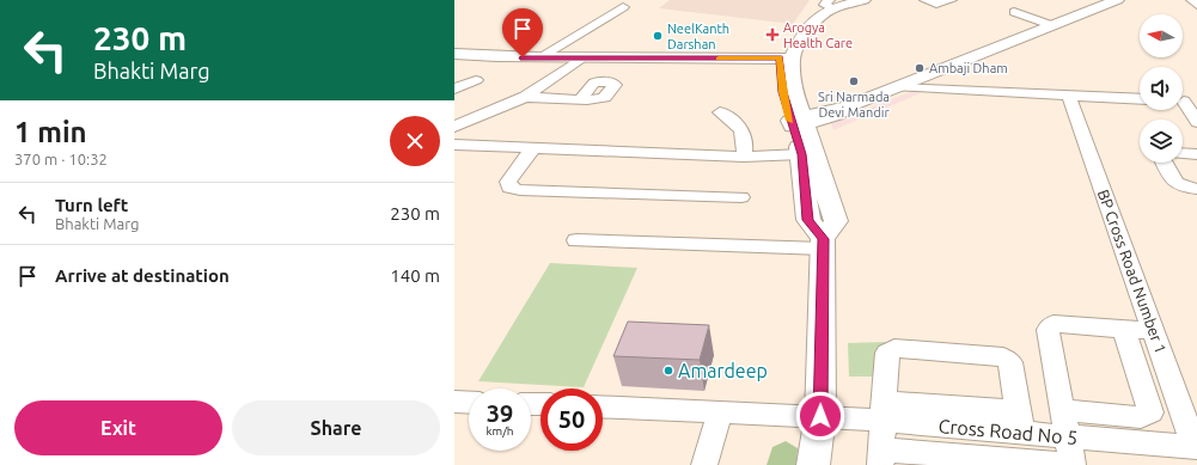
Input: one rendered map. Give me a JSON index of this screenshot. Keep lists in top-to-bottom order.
{
  "streets": {
    "street": ["BP Cross Road Number 1", "Cross Road No 5"]
  },
  "crossings": [
    ["BP Cross Road Number 1", "Cross Road No 5"]
  ],
  "places": {
    "health": ["Arogya Health Care"],
    "other": [
      "NeelKanth Darshan",
      "Ambaji Dham",
      "Sri Narmada Devi Mandir",
      "Amardeep"
    ]
  },
  "north": "left",
  "page": {
    "turn": ["230 m", "Bhakti Marg"],
    "heading": ["1 min", "370 m · 10:32"],
    "list": [
      {
        "name": "Turn left",
        "note": "Bhakti Marg",
        "value": "230 m"
      },
      {
        "name": "Arrive at destination",
        "value": "140 m"
      }
    ],
    "speed": "39 km/h",
    "limit": "50",
    "buttons": ["Exit", "Share"]
  }
}
